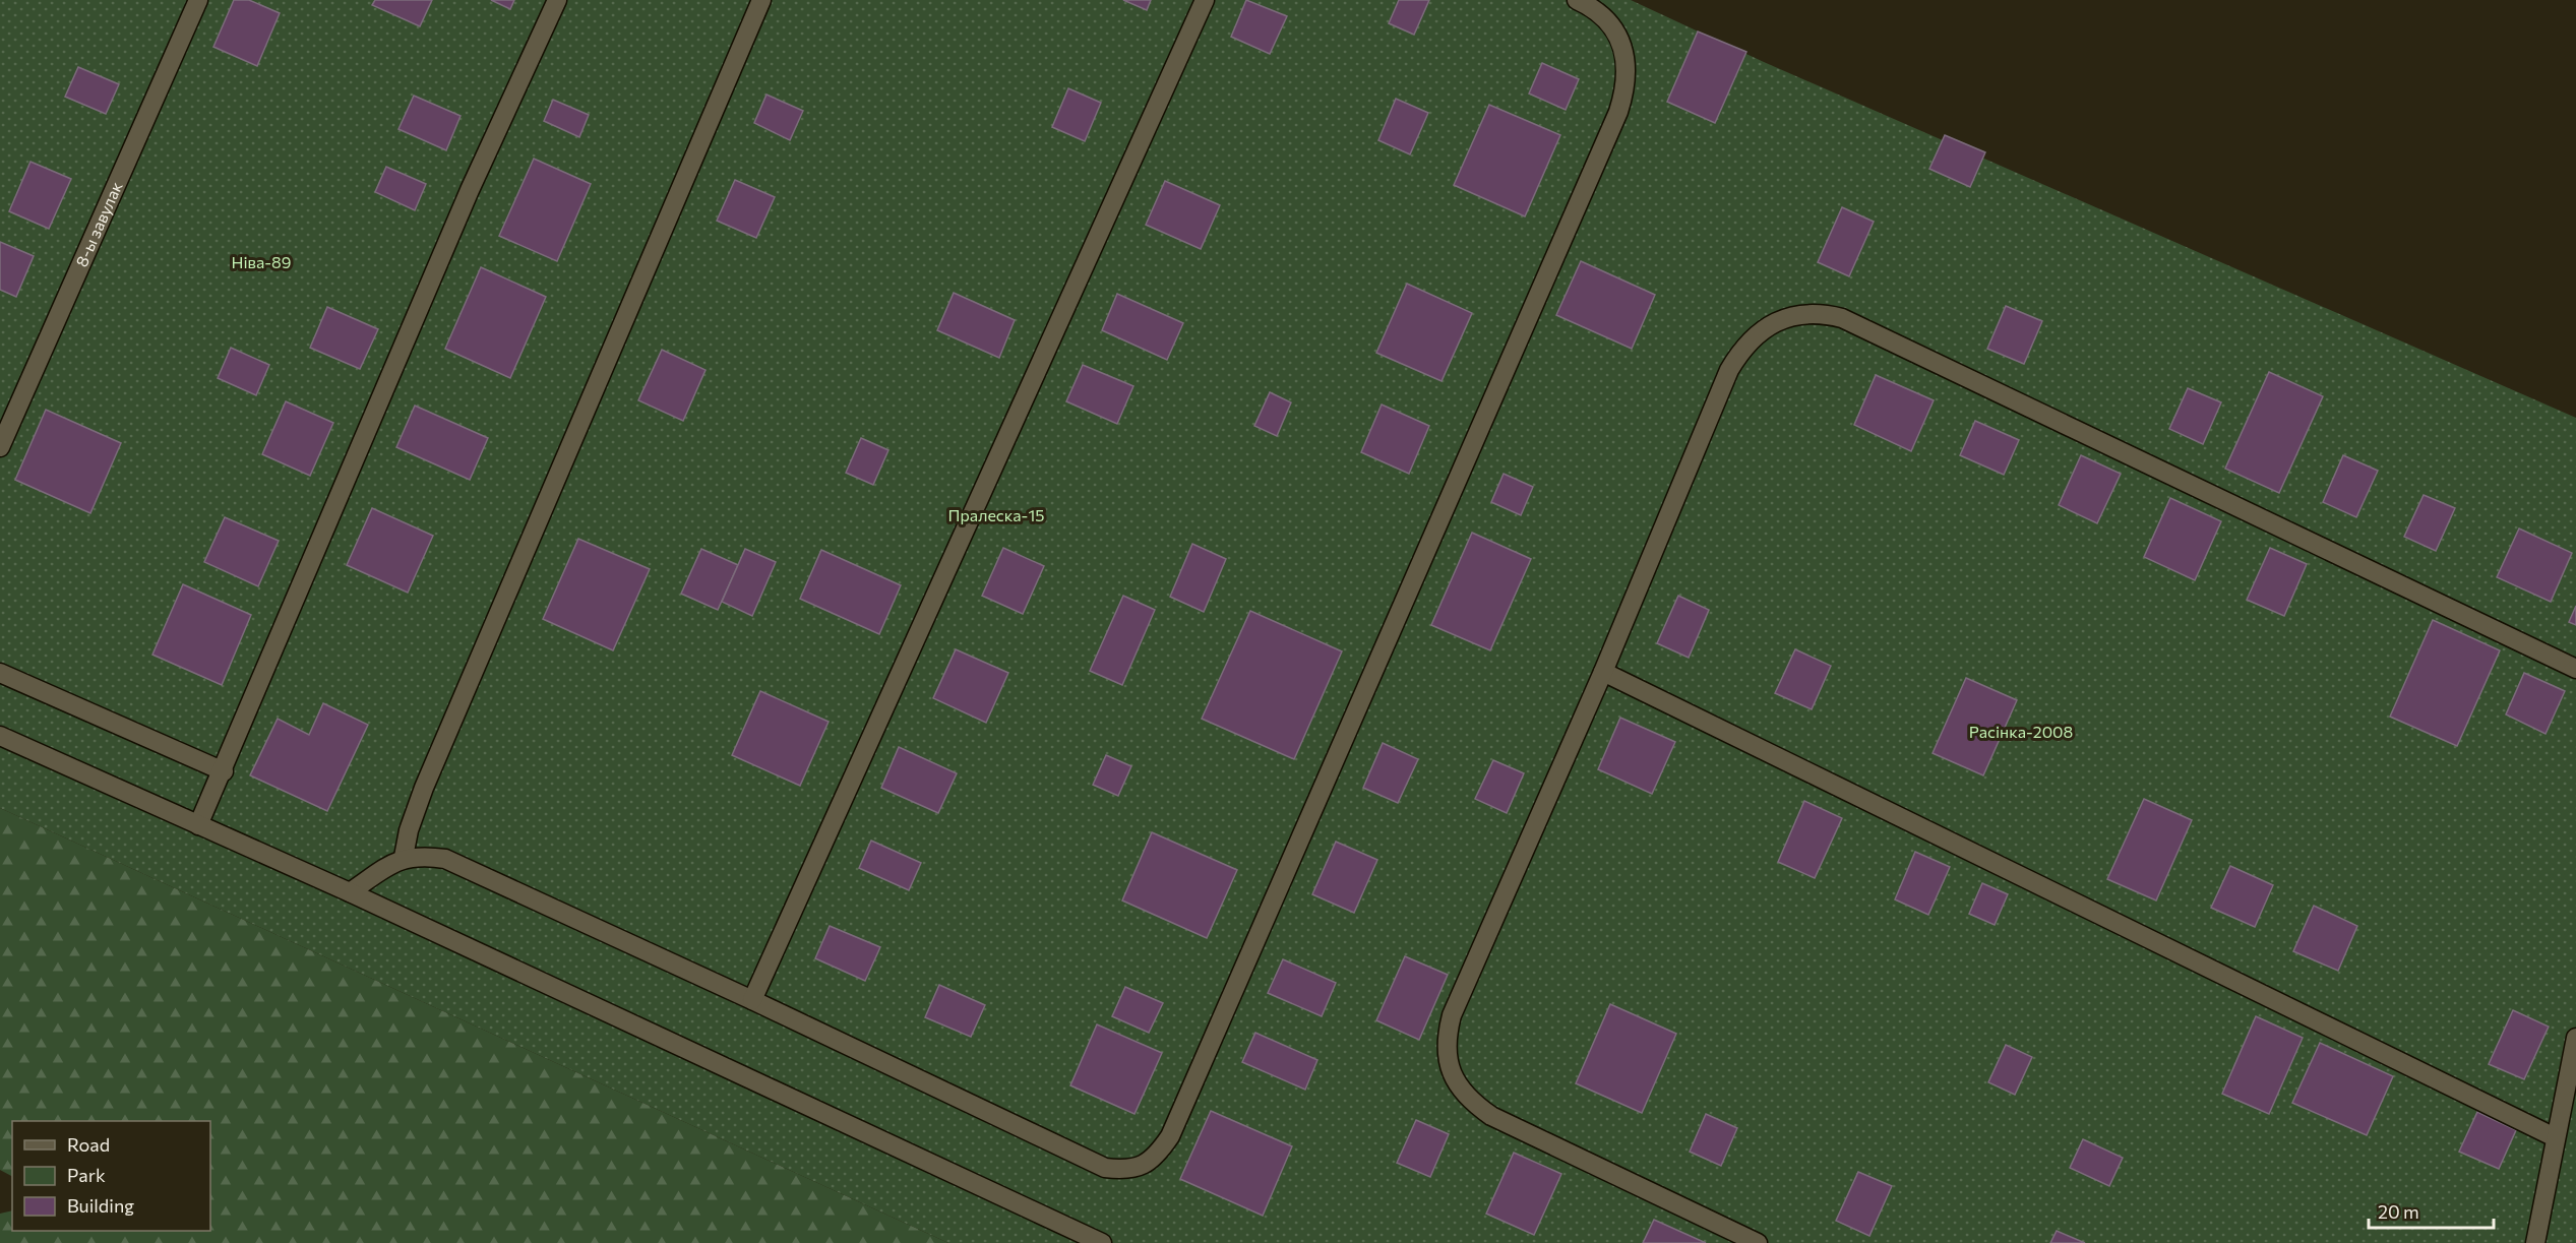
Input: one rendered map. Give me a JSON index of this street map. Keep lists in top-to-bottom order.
{
  "streets": {
    "street": ["8-ы завулак"]
  },
  "parks": ["Ніва-89", "Пралеска-15", "Расінка-2008"],
  "legend": ["Road", "Park", "Building"],
  "scale_bar": "20 m"
}
